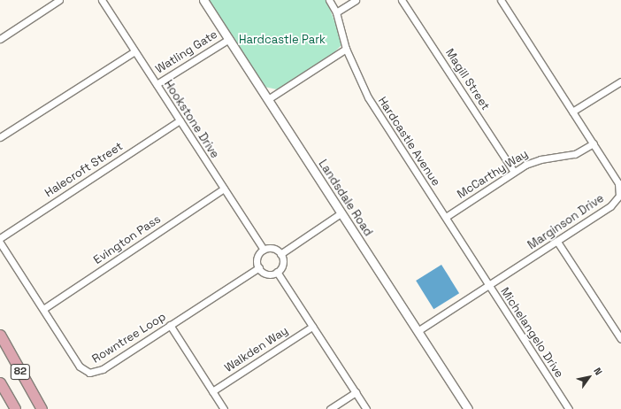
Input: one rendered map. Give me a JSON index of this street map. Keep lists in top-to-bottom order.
{
  "streets": {
    "main road": ["82"],
    "street": [
      "Watling Gate",
      "Magill Street",
      "Hookstone Drive",
      "Hardcastle Avenue",
      "Halecroft Street",
      "McCarthy Way",
      "Landsdale Road",
      "Marginson Drive",
      "Evington Pass",
      "Michelangelo Drive",
      "Rowntree Loop",
      "Walkden Way"
    ]
  },
  "crossings": [
    ["Watling Gate", "Hookstone Drive"],
    ["Watling Gate", "Landsdale Road"],
    ["Magill Street", "McCarthy Way"],
    ["Hookstone Drive", "Halecroft Street"],
    ["Hookstone Drive", "Evington Pass"],
    ["Hookstone Drive", "Rowntree Loop"],
    ["Hardcastle Avenue", "McCarthy Way"],
    ["Hardcastle Avenue", "Marginson Drive"],
    ["Hardcastle Avenue", "Michelangelo Drive"],
    ["McCarthy Way", "Marginson Drive"],
    ["Landsdale Road", "Marginson Drive"],
    ["Marginson Drive", "Michelangelo Drive"],
    ["Evington Pass", "Rowntree Loop"]
  ],
  "parks": ["Hardcastle Park"],
  "north": "top right"
}
